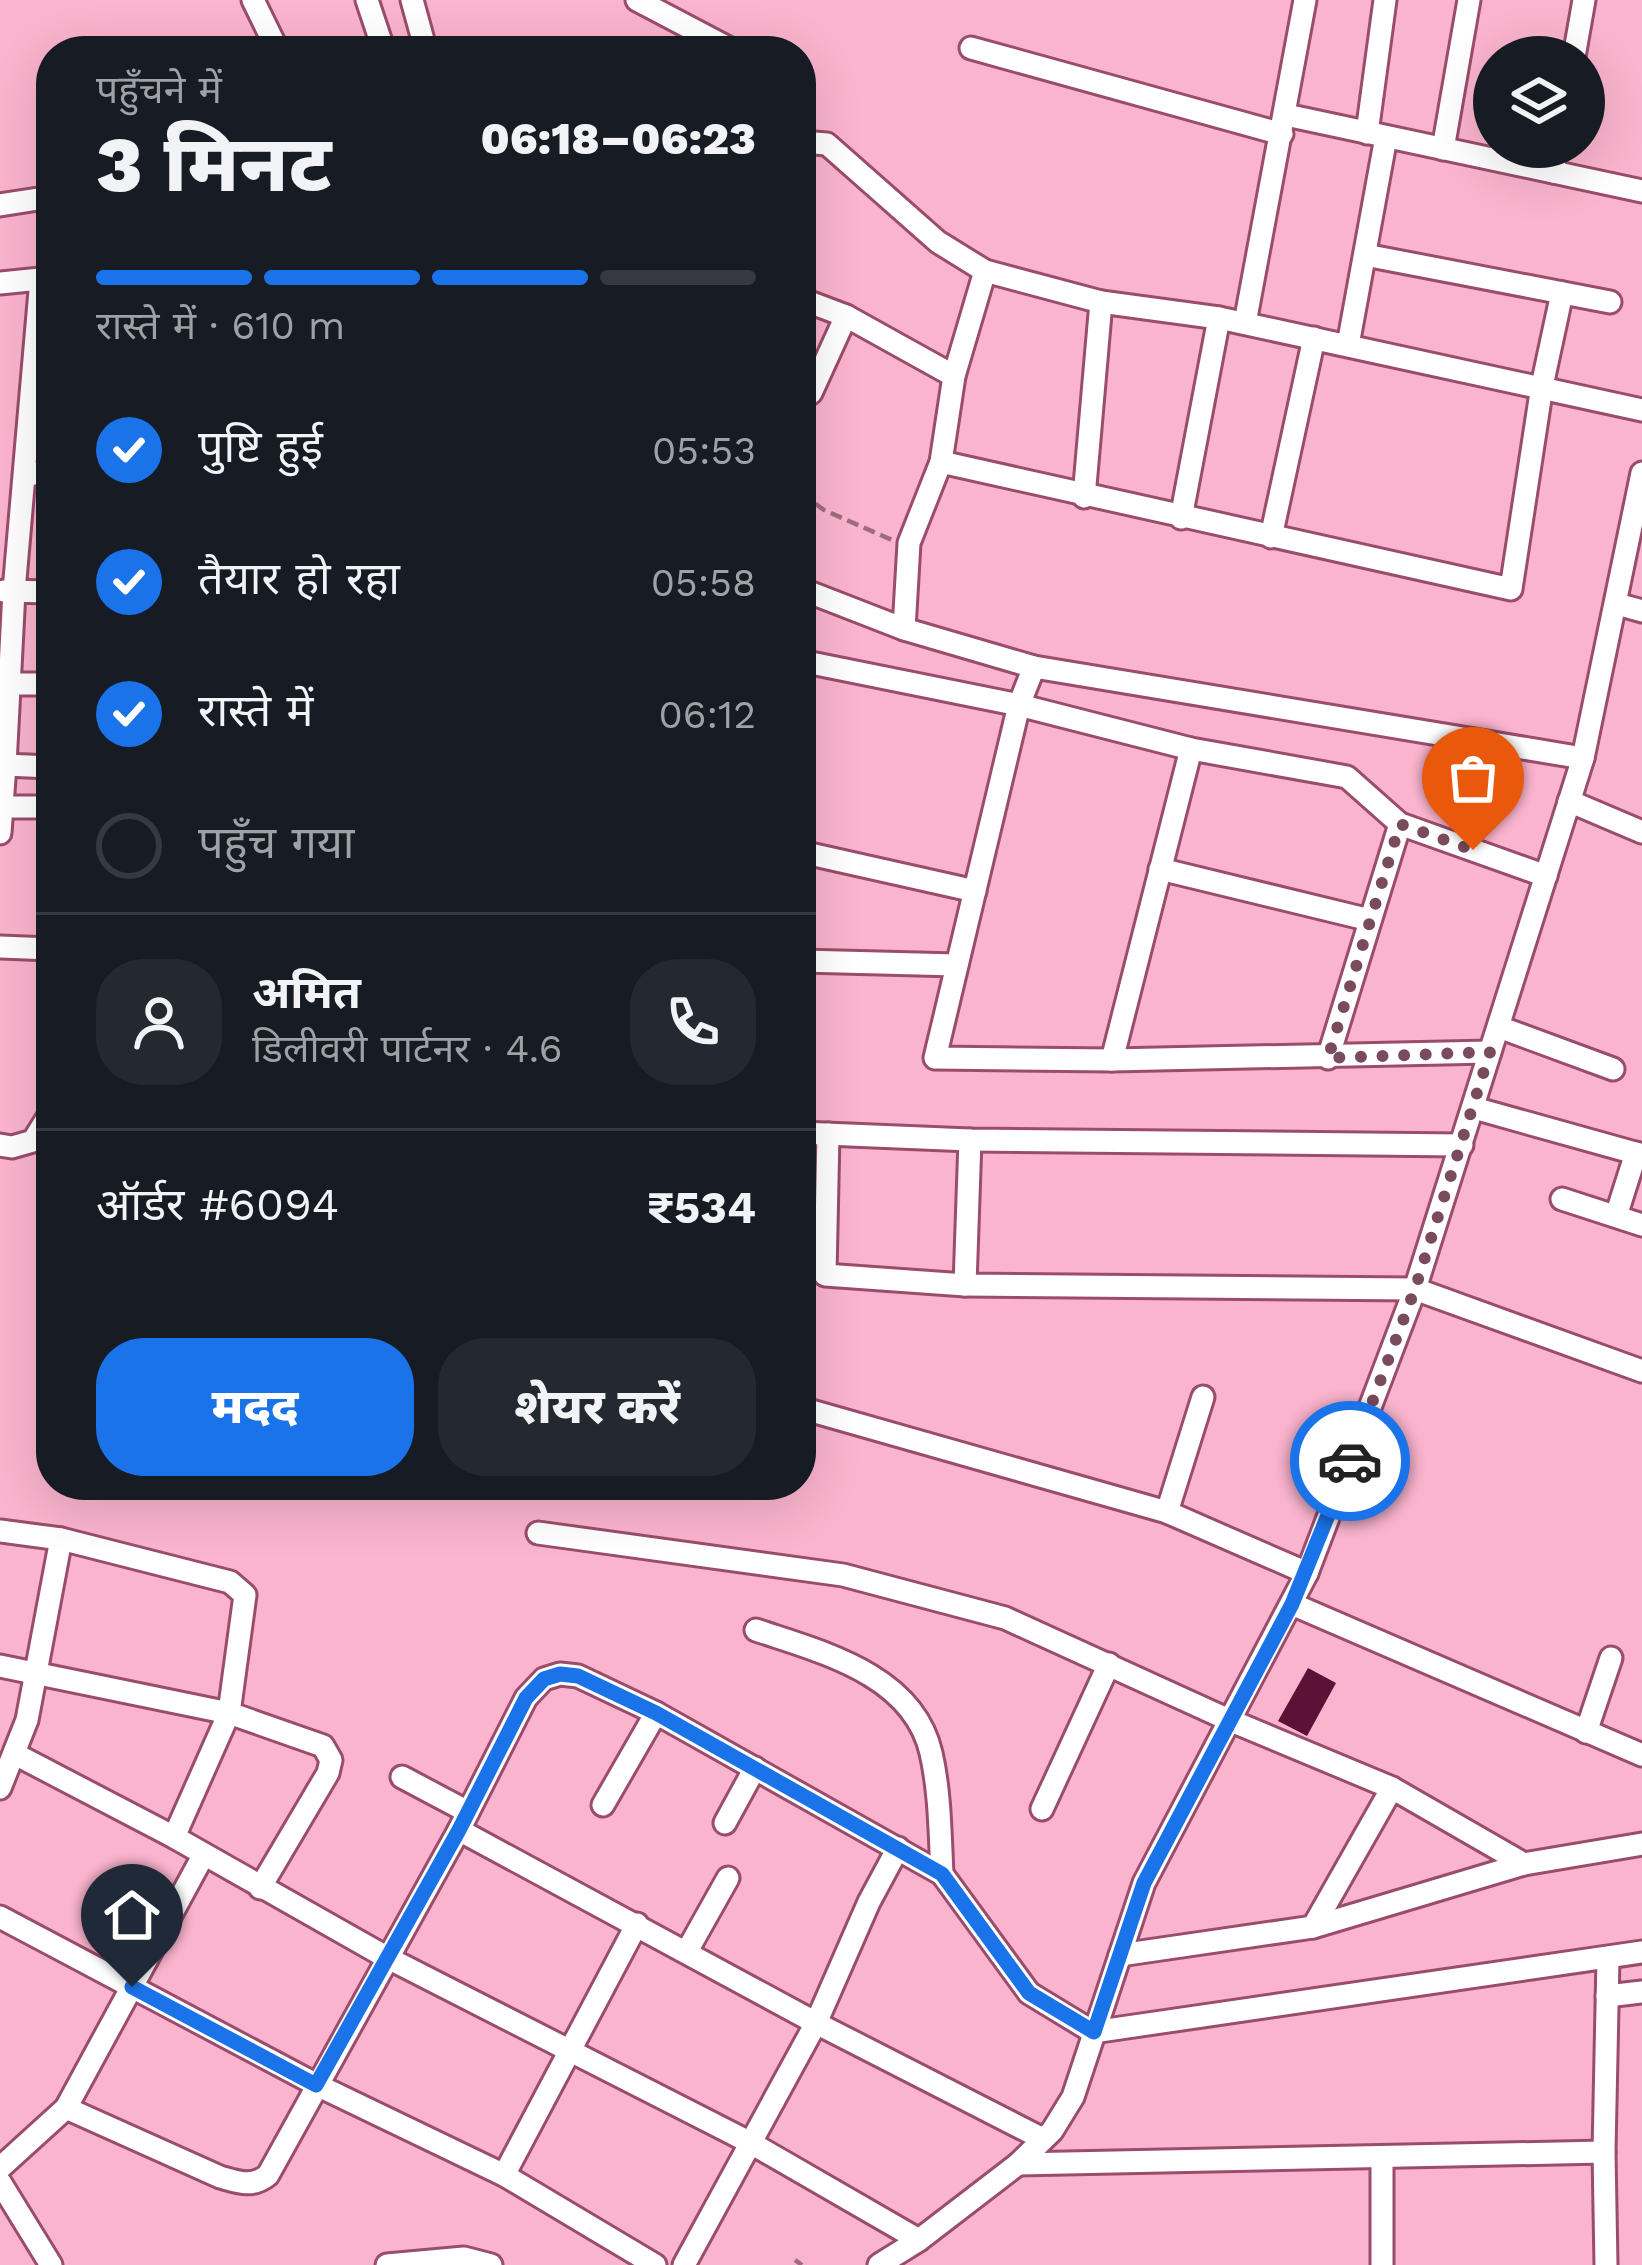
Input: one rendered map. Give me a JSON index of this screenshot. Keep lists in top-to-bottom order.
{
  "page": {
    "heading": ["3 मिनट", "पहुँचने में", "06:18–06:23"],
    "panel": [
      "अमित",
      "डिलीवरी पार्टनर · 4.6",
      "ऑर्डर #6094",
      "₹534"
    ],
    "bar": "रास्ते में · 610 m",
    "list": [
      ["पुष्टि हुई", "05:53"],
      ["तैयार हो रहा", "05:58"],
      ["रास्ते में", "06:12"],
      "पहुँच गया"
    ],
    "buttons": ["मदद", "शेयर करें"]
  }
}
